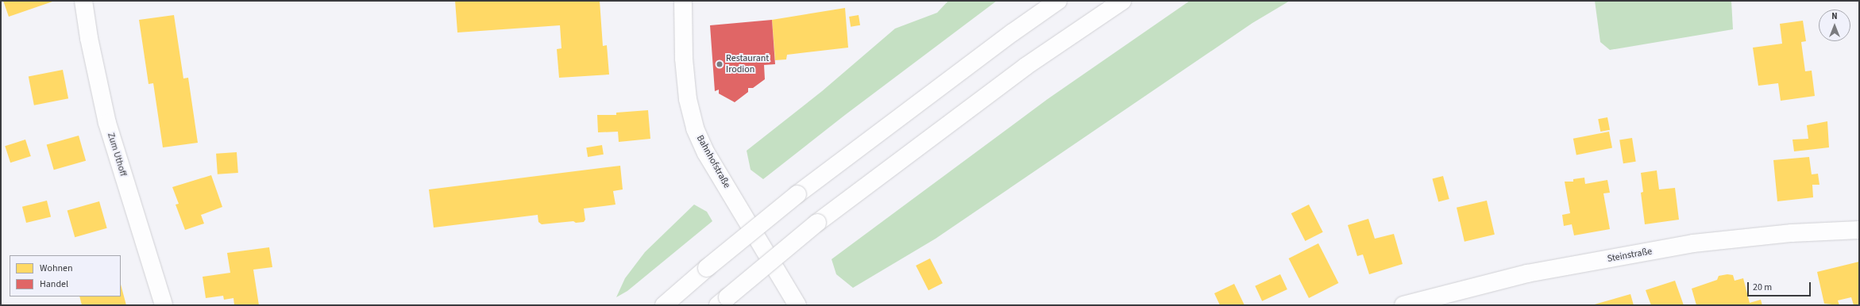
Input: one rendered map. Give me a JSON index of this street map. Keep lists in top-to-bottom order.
{
  "streets": {
    "main road": ["Zum Uthoff", "Bahnhofstraße", "Steinstraße"]
  },
  "places": ["Restaurant Irodion"],
  "legend": ["Wohnen", "Handel"],
  "scale_bar": "20 m",
  "north": "top"
}
